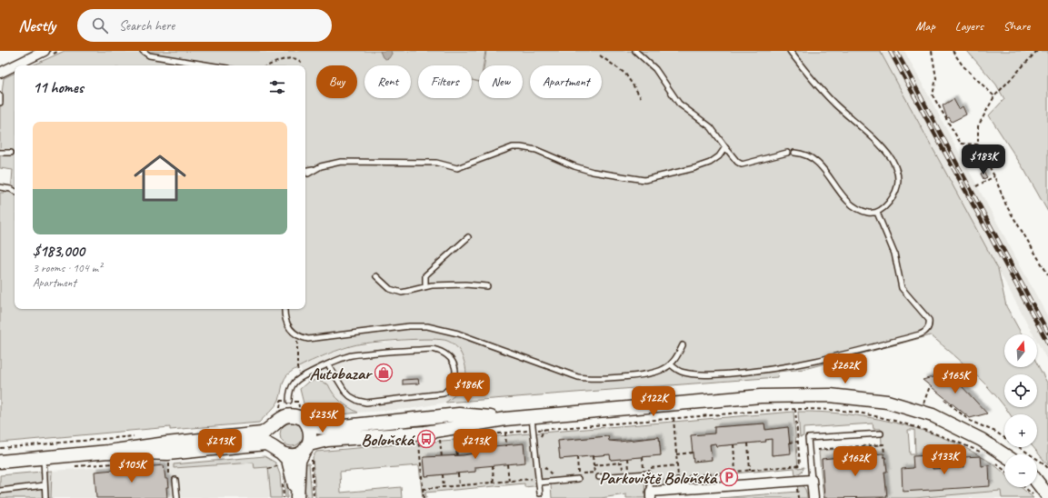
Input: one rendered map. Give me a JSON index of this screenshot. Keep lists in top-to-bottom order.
{
  "places": {
    "shop": ["Autobazar"],
    "bus stop": ["Boloňská"],
    "parking": ["Parkoviště Boloňská"]
  },
  "north": "top",
  "page": {
    "header": "Nestly",
    "search": "Search here",
    "nav": ["Map", "Layers", "Share"],
    "chip": [
      "Buy",
      "Rent",
      "Filters",
      "New",
      "Apartment"
    ],
    "heading": "11 homes",
    "list": [
      {
        "name": "$183,000",
        "note": "3 rooms · 104 m² · Apartment"
      }
    ],
    "price": [
      "$183K",
      "$262K",
      "$165K",
      "$186K",
      "$122K",
      "$235K",
      "$213K",
      "$213K",
      "$133K",
      "$162K",
      "$105K"
    ],
    "map_buttons": ["+", "−"]
  }
}
